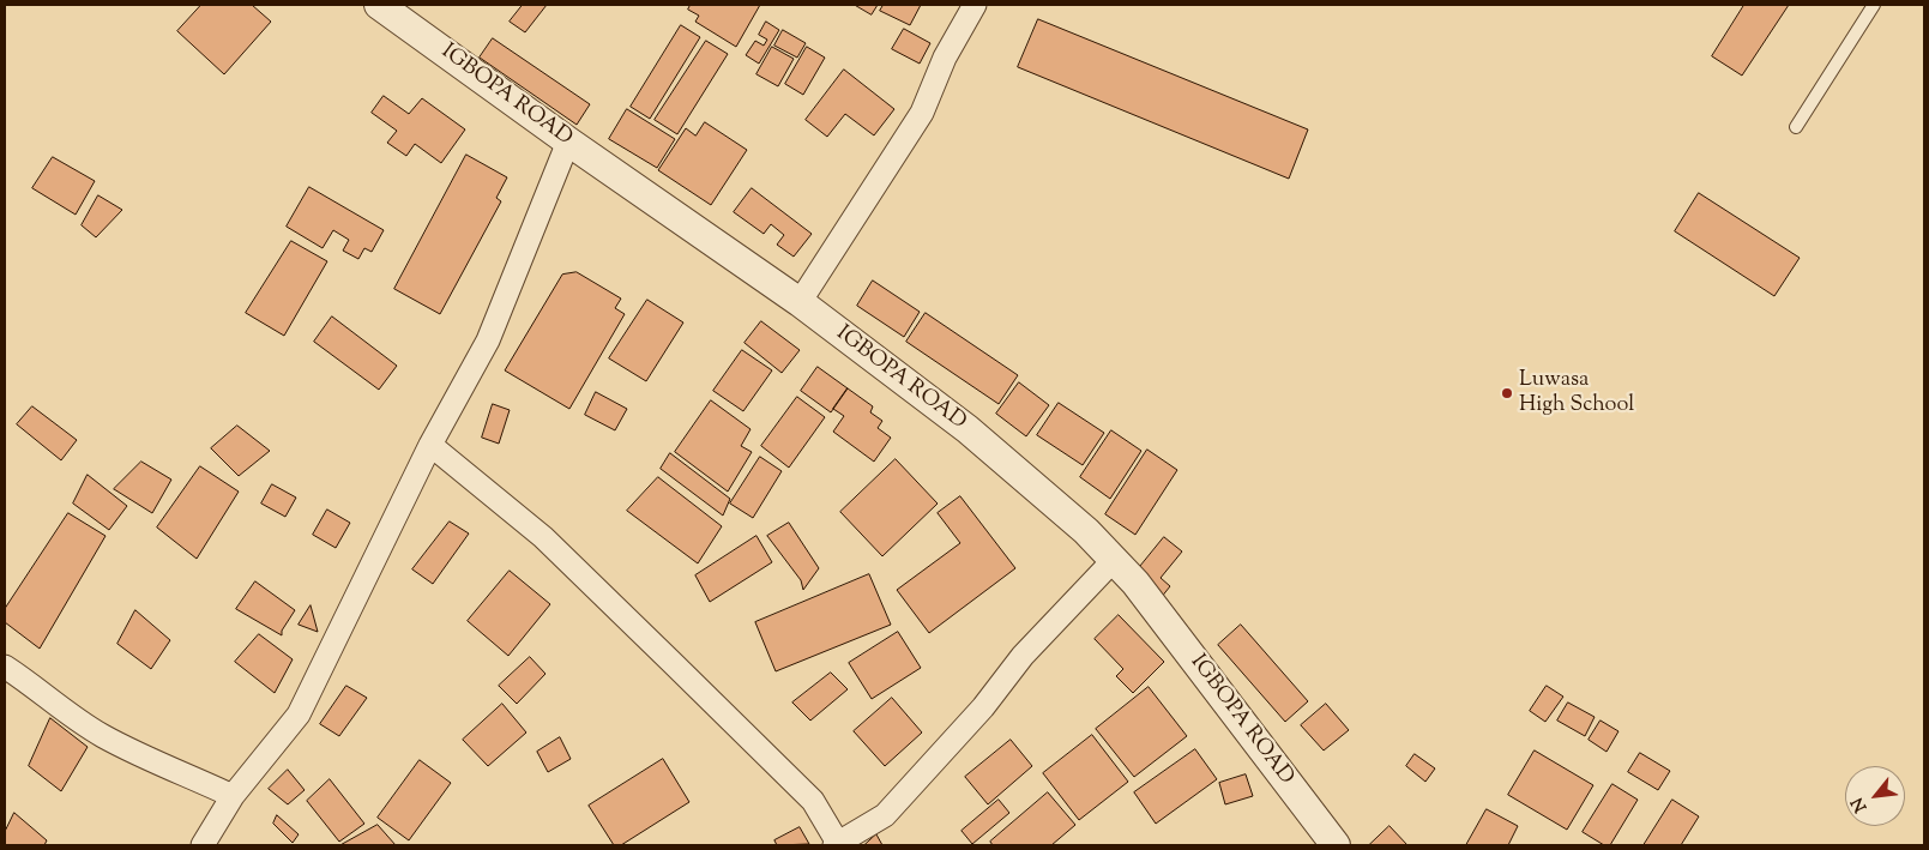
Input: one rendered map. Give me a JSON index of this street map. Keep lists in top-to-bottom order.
{
  "streets": {
    "street": ["IGBOPA ROAD"]
  },
  "places": ["Luwasa High School"],
  "north": "bottom left"
}
